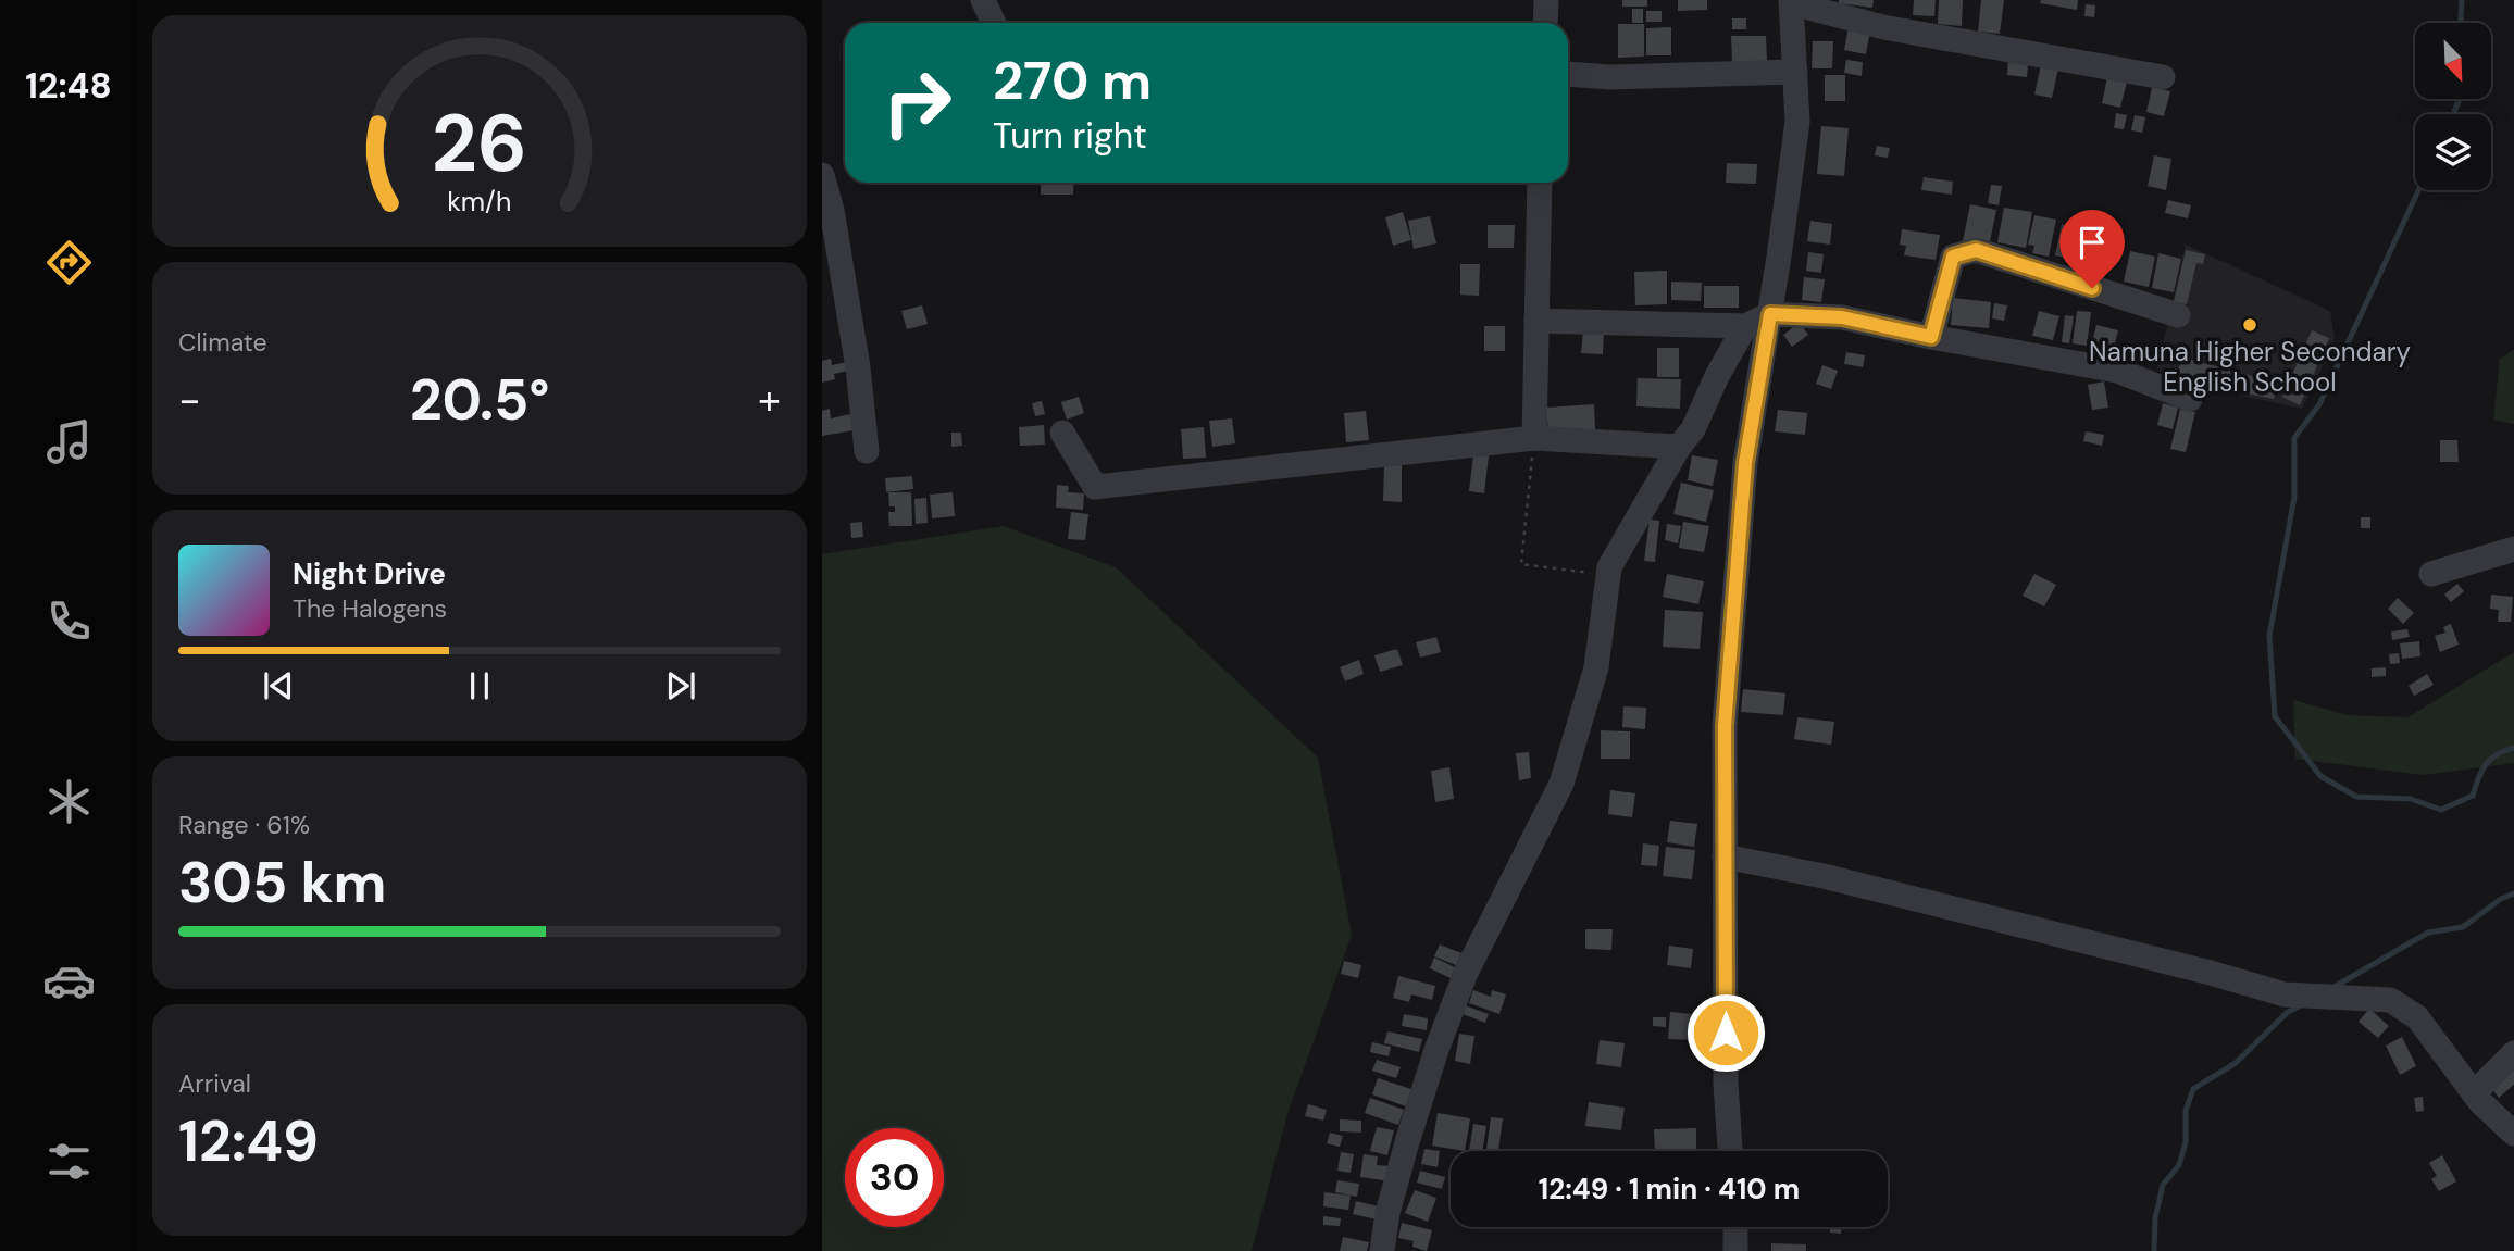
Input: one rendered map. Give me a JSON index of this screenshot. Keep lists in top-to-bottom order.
{
  "places": ["Namuna Higher Secondary English School"],
  "north": "bottom right",
  "page": {
    "tabs": "12:48",
    "turn": ["270 m", "Turn right"],
    "tile": [
      "Climate",
      ["Range · 61%", "305 km"],
      ["Arrival", "12:49"]
    ],
    "heat": ["−", "20.5°", "+"],
    "song": ["Night Drive", "The Halogens"],
    "limit": "30",
    "trip": "12:49 · 1 min · 410 m",
    "gauge": ["26", "km/h"]
  }
}
